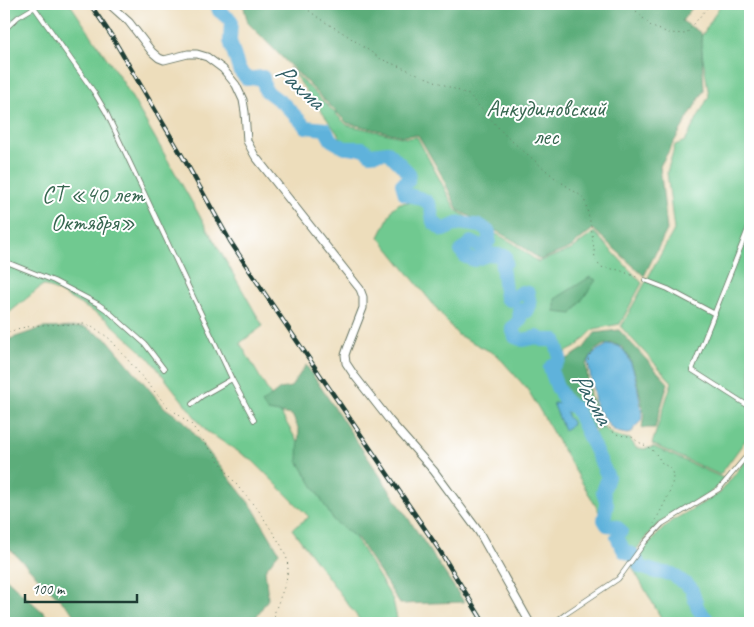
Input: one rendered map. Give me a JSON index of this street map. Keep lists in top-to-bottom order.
{
  "water": ["Рахма"],
  "parks": ["Анкудиновский лес", "СТ «40 лет Октября»"],
  "scale_bar": "100 m"
}
